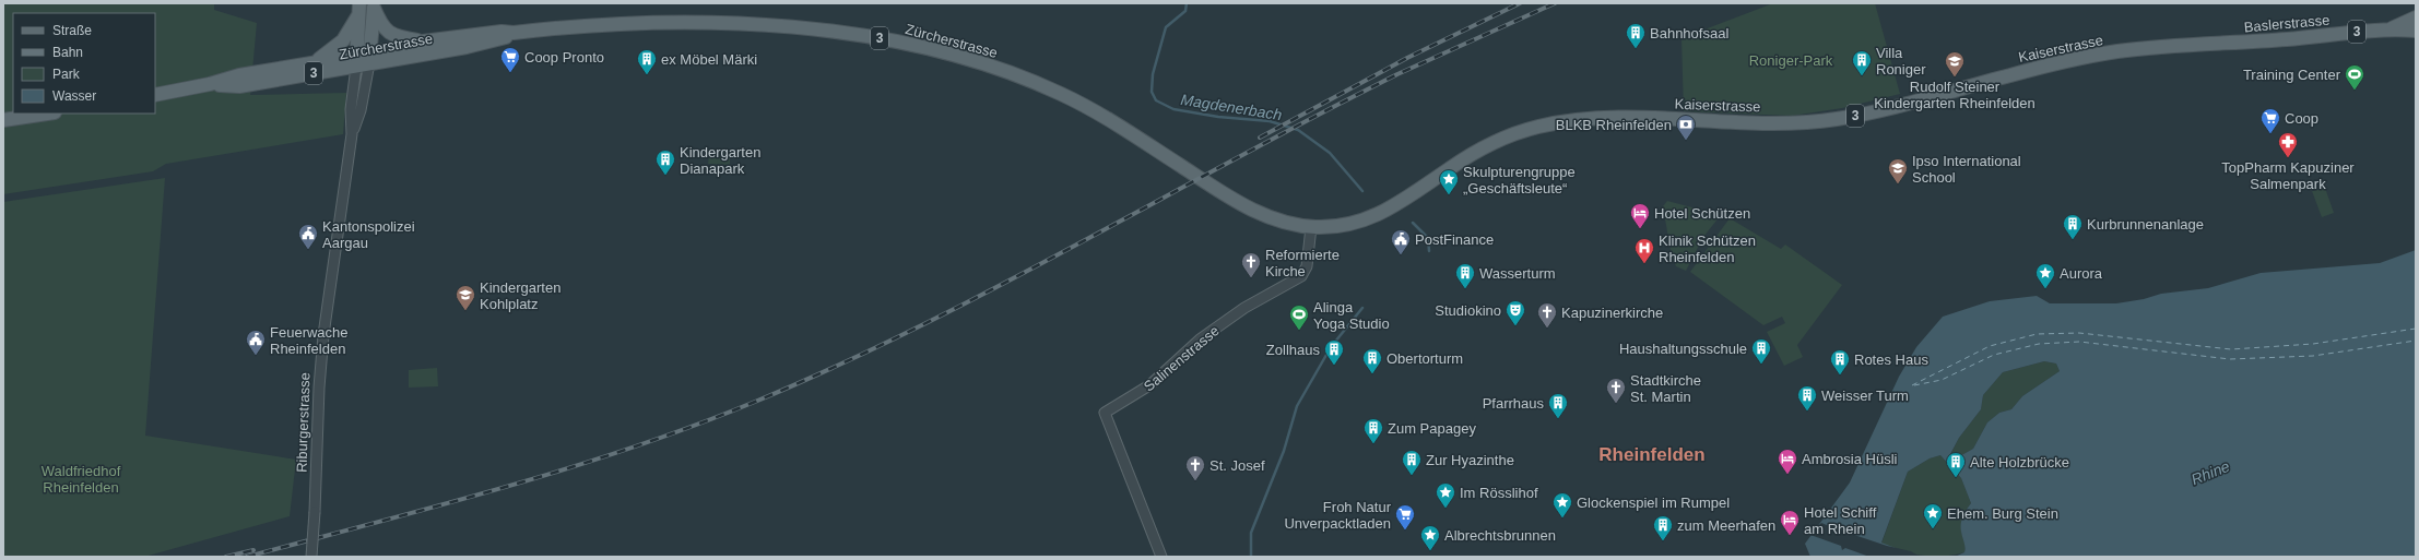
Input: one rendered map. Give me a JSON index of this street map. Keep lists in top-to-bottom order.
{
  "streets": {
    "main road": [
      "Baslerstrasse",
      "3",
      "Zürcherstrasse",
      "Kaiserstrasse",
      "Riburgerstrasse"
    ],
    "street": ["Salinenstrasse"]
  },
  "crossings": [
    ["Baslerstrasse", "Kaiserstrasse"],
    ["Zürcherstrasse", "Kaiserstrasse"],
    ["Zürcherstrasse", "Riburgerstrasse"],
    ["Kaiserstrasse", "Salinenstrasse"]
  ],
  "districts": ["Rheinfelden"],
  "water": ["Magdenerbach", "Rhine"],
  "parks": ["Roniger-Park", "Waldfriedhof Rheinfelden"],
  "places": {
    "building": [
      "Bahnhofsaal",
      "ex Möbel Märki",
      "Villa Roniger",
      "Kindergarten Dianapark",
      "Kurbrunnenanlage",
      "Wasserturm",
      "Haushaltungsschule",
      "Zollhaus",
      "Obertorturm",
      "Rotes Haus",
      "Weisser Turm",
      "Pfarrhaus",
      "Zum Papagey",
      "Zur Hyazinthe",
      "Alte Holzbrücke",
      "zum Meerhafen"
    ],
    "supermarket": ["Coop Pronto", "Coop", "Froh Natur Unverpacktladen"],
    "school or university": ["Rudolf Steiner Kindergarten Rheinfelden", "Ipso International School", "Kindergarten Kohlplatz"],
    "sports": ["Training Center", "Alinga Yoga Studio"],
    "bank": ["BLKB Rheinfelden"],
    "pharmacy": ["TopPharm Kapuziner Salmenpark"],
    "place": [
      "Skulpturengruppe „Geschäftsleute“",
      "Aurora",
      "Im Rösslihof",
      "Glockenspiel im Rumpel",
      "Ehem. Burg Stein",
      "Albrechtsbrunnen"
    ],
    "hotel": ["Hotel Schützen", "Ambrosia Hüsli", "Hotel Schiff am Rhein"],
    "public building": ["Kantonspolizei Aargau", "PostFinance", "Feuerwache Rheinfelden"],
    "hospital": ["Klinik Schützen Rheinfelden"],
    "church": [
      "Reformierte Kirche",
      "Kapuzinerkirche",
      "Stadtkirche St. Martin",
      "St. Josef"
    ],
    "theatre": ["Studiokino"]
  },
  "legend": [
    "Straße",
    "Bahn",
    "Park",
    "Wasser"
  ]
}
